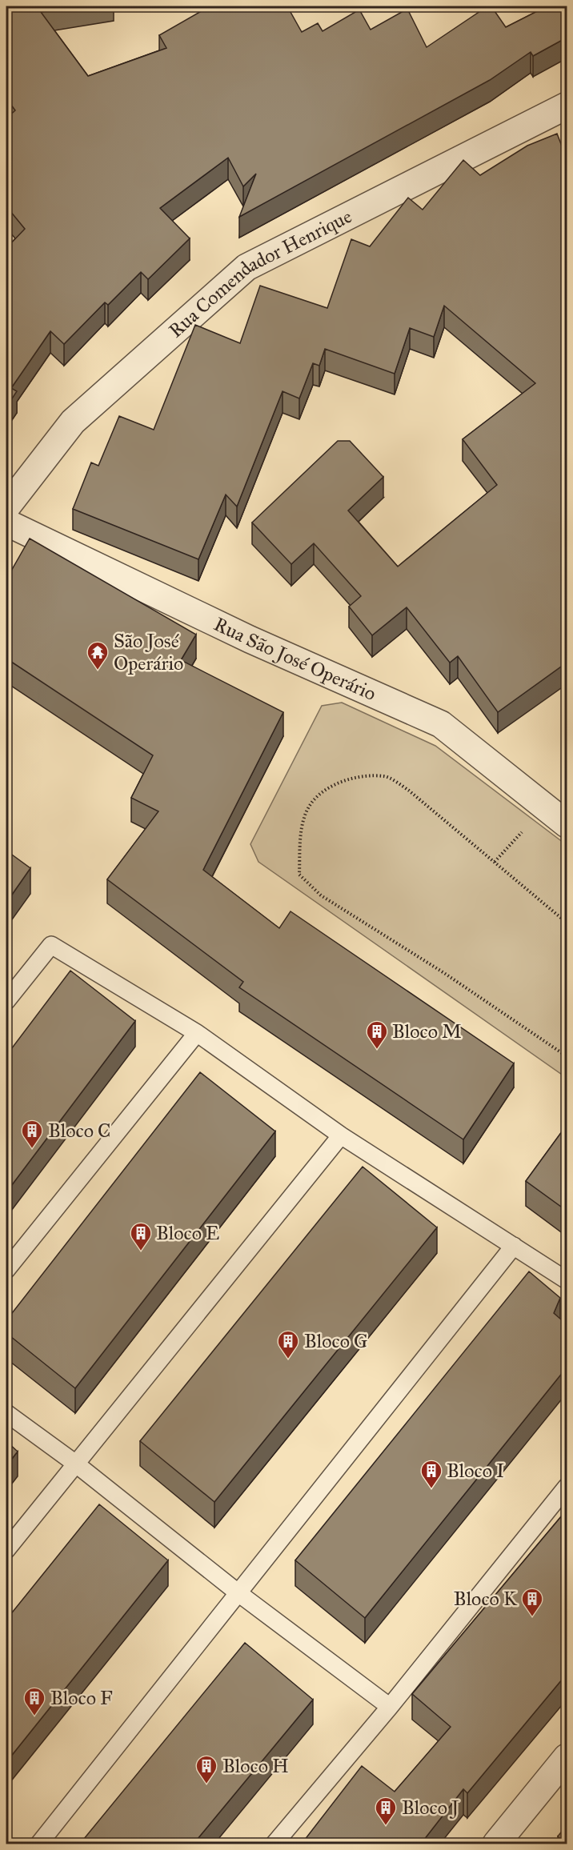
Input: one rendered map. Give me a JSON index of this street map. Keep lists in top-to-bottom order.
{
  "streets": {
    "street": ["Rua Comendador Henrique", "Rua São José Operário"]
  },
  "places": {
    "temple": ["São José Operário"],
    "building": [
      "Bloco M",
      "Bloco C",
      "Bloco E",
      "Bloco G",
      "Bloco I",
      "Bloco K",
      "Bloco F",
      "Bloco H",
      "Bloco J"
    ]
  }
}
